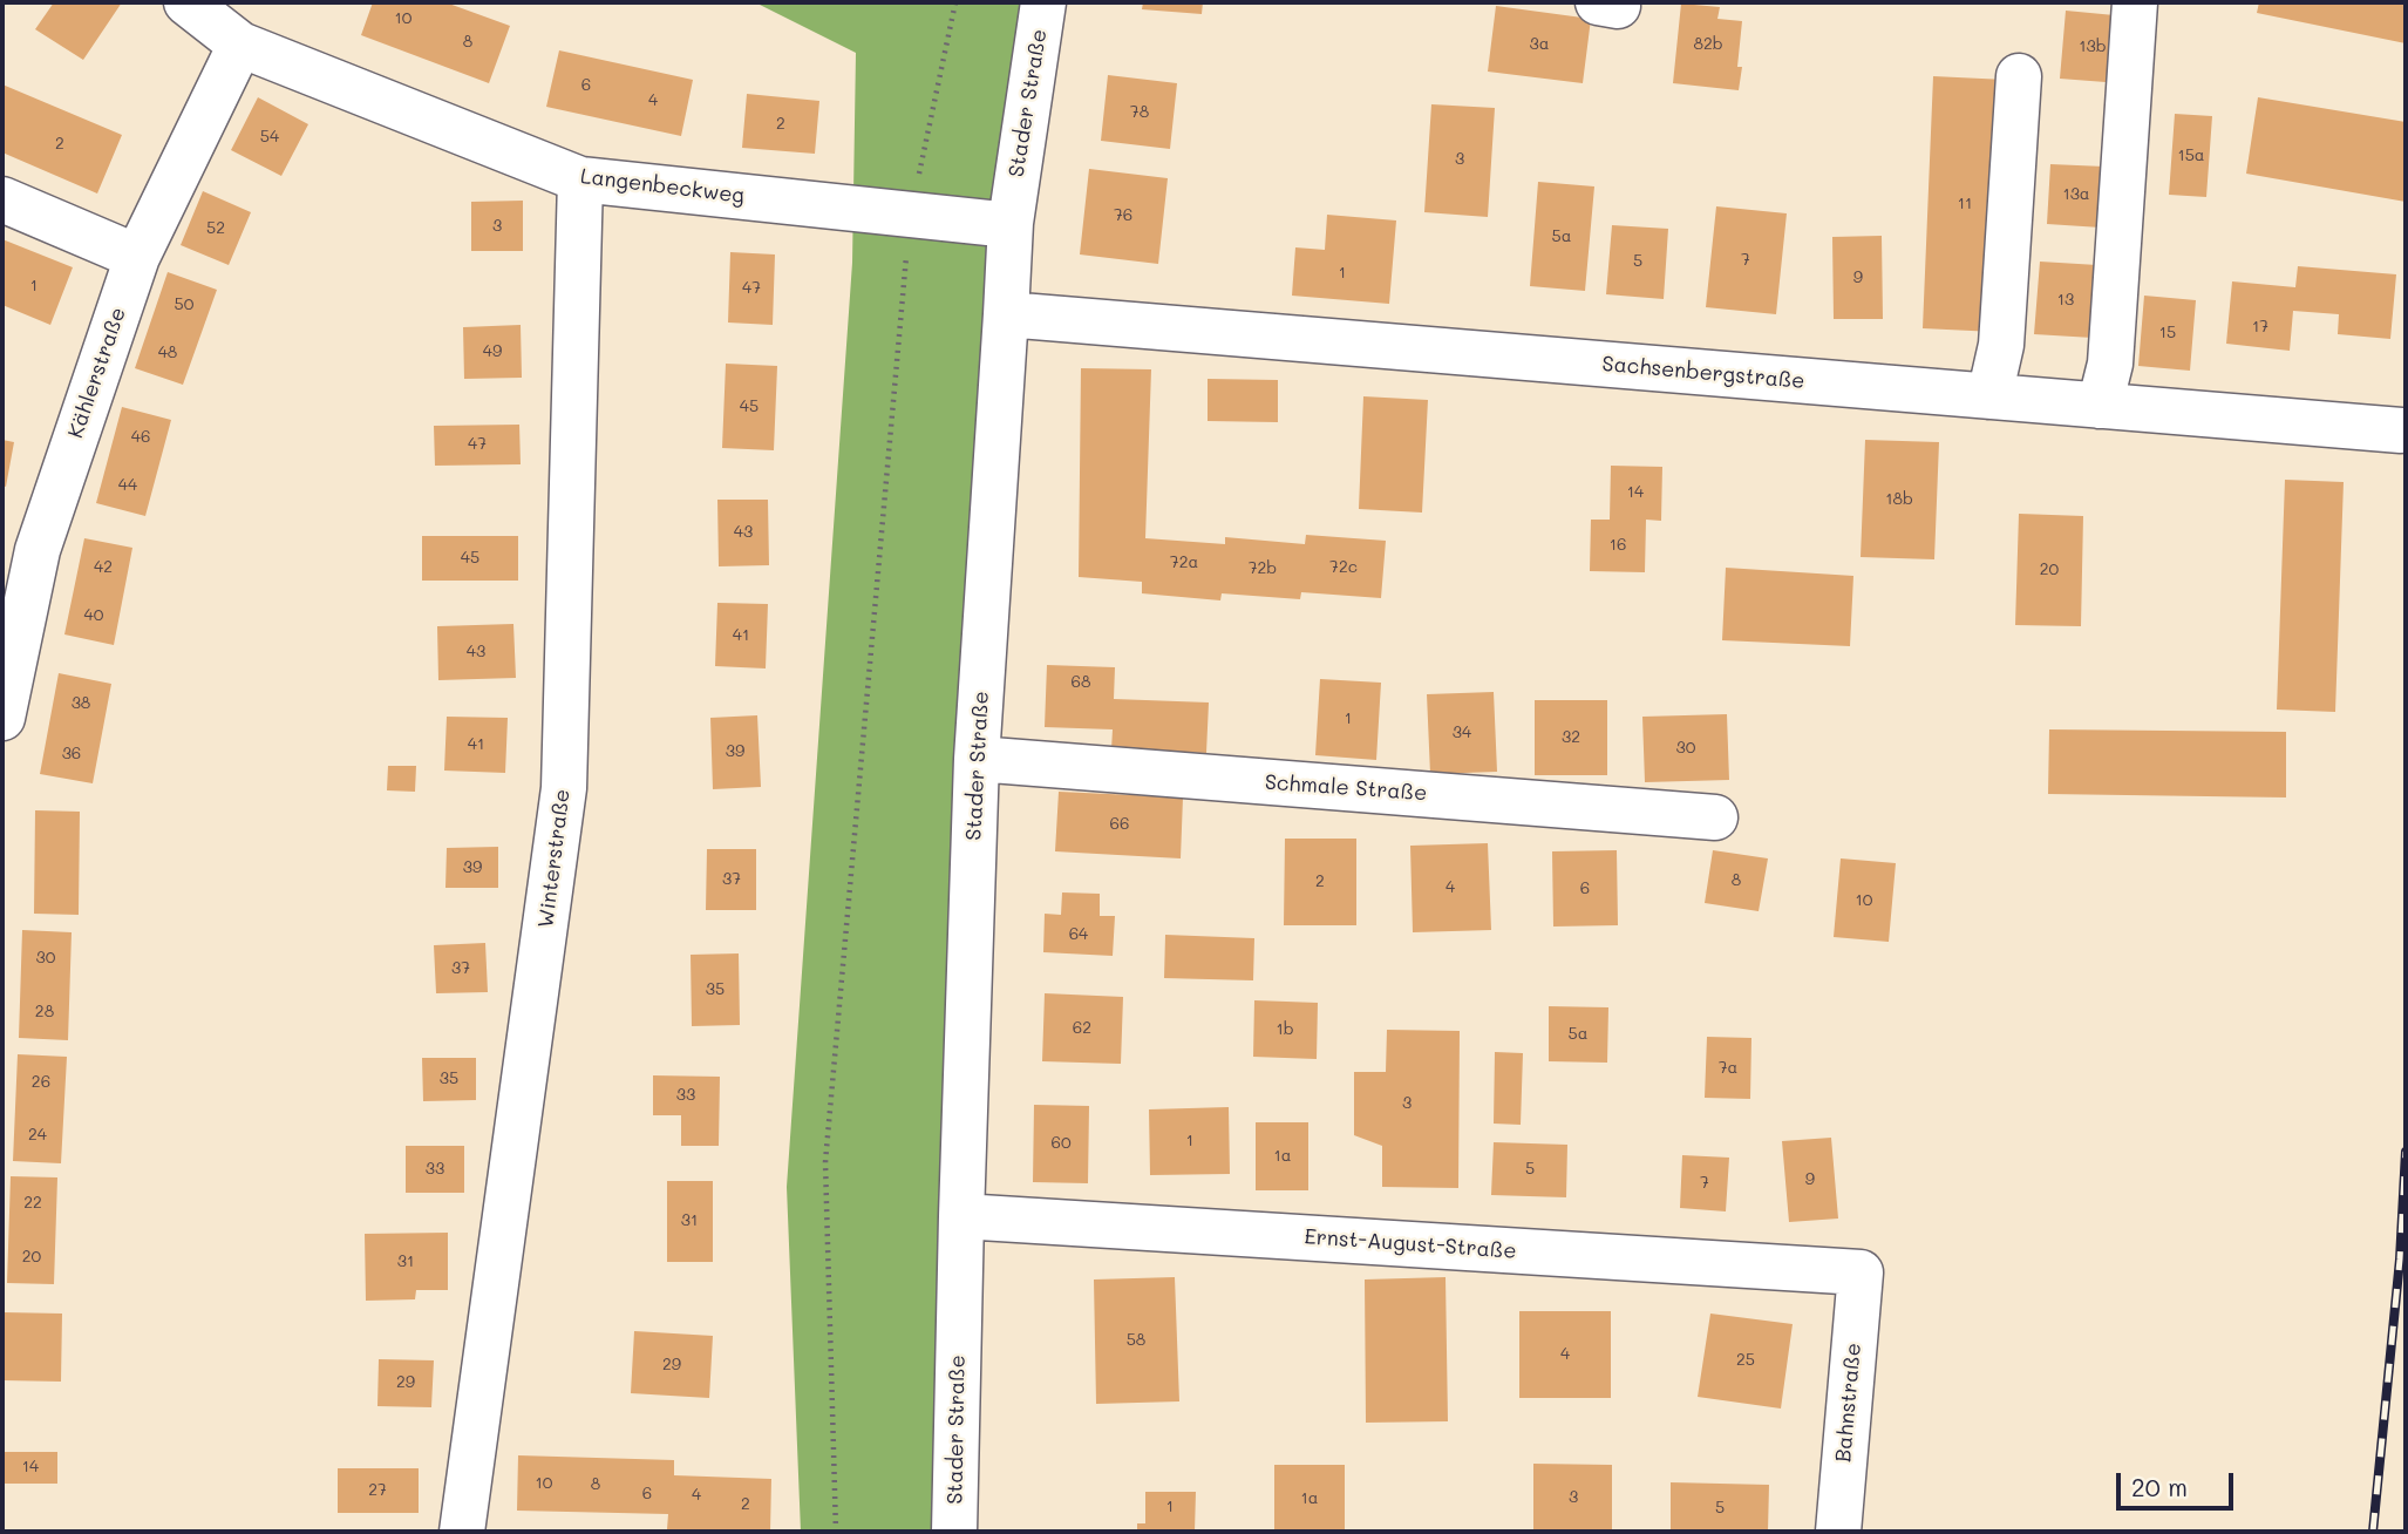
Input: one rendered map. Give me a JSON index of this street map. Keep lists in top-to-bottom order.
{
  "streets": {
    "street": [
      "Stader Straße",
      "Langenbeckweg",
      "Kählerstraße",
      "Sachsenbergstraße",
      "Schmale Straße",
      "Winterstraße",
      "Ernst-August-Straße",
      "Bahnstraße"
    ]
  },
  "crossings": [
    ["Stader Straße", "Langenbeckweg"],
    ["Stader Straße", "Sachsenbergstraße"],
    ["Stader Straße", "Schmale Straße"],
    ["Stader Straße", "Ernst-August-Straße"],
    ["Langenbeckweg", "Kählerstraße"],
    ["Langenbeckweg", "Winterstraße"],
    ["Ernst-August-Straße", "Bahnstraße"]
  ],
  "house_numbers": [
    "10",
    "8",
    "3a",
    "82b",
    "13b",
    "6",
    "4",
    "78",
    "2",
    "54",
    "2",
    "15a",
    "3",
    "13a",
    "11",
    "76",
    "3",
    "52",
    "5a",
    "7",
    "5",
    "1",
    "9",
    "1",
    "47",
    "13",
    "50",
    "17",
    "15",
    "49",
    "48",
    "45",
    "46",
    "47",
    "44",
    "14",
    "18b",
    "43",
    "16",
    "45",
    "72a",
    "42",
    "72c",
    "72b",
    "20",
    "40",
    "41",
    "43",
    "68",
    "38",
    "1",
    "34",
    "32",
    "41",
    "30",
    "39",
    "36",
    "66",
    "39",
    "37",
    "8",
    "2",
    "4",
    "6",
    "10",
    "64",
    "30",
    "37",
    "35",
    "28",
    "62",
    "1b",
    "5a",
    "7a",
    "35",
    "26",
    "33",
    "3",
    "24",
    "1",
    "60",
    "1a",
    "33",
    "5",
    "9",
    "7",
    "22",
    "31",
    "20",
    "31",
    "58",
    "4",
    "25",
    "29",
    "29",
    "14",
    "10",
    "8",
    "27",
    "6",
    "4",
    "3",
    "1a",
    "2",
    "1",
    "5"
  ],
  "scale_bar": "20 m"
}
